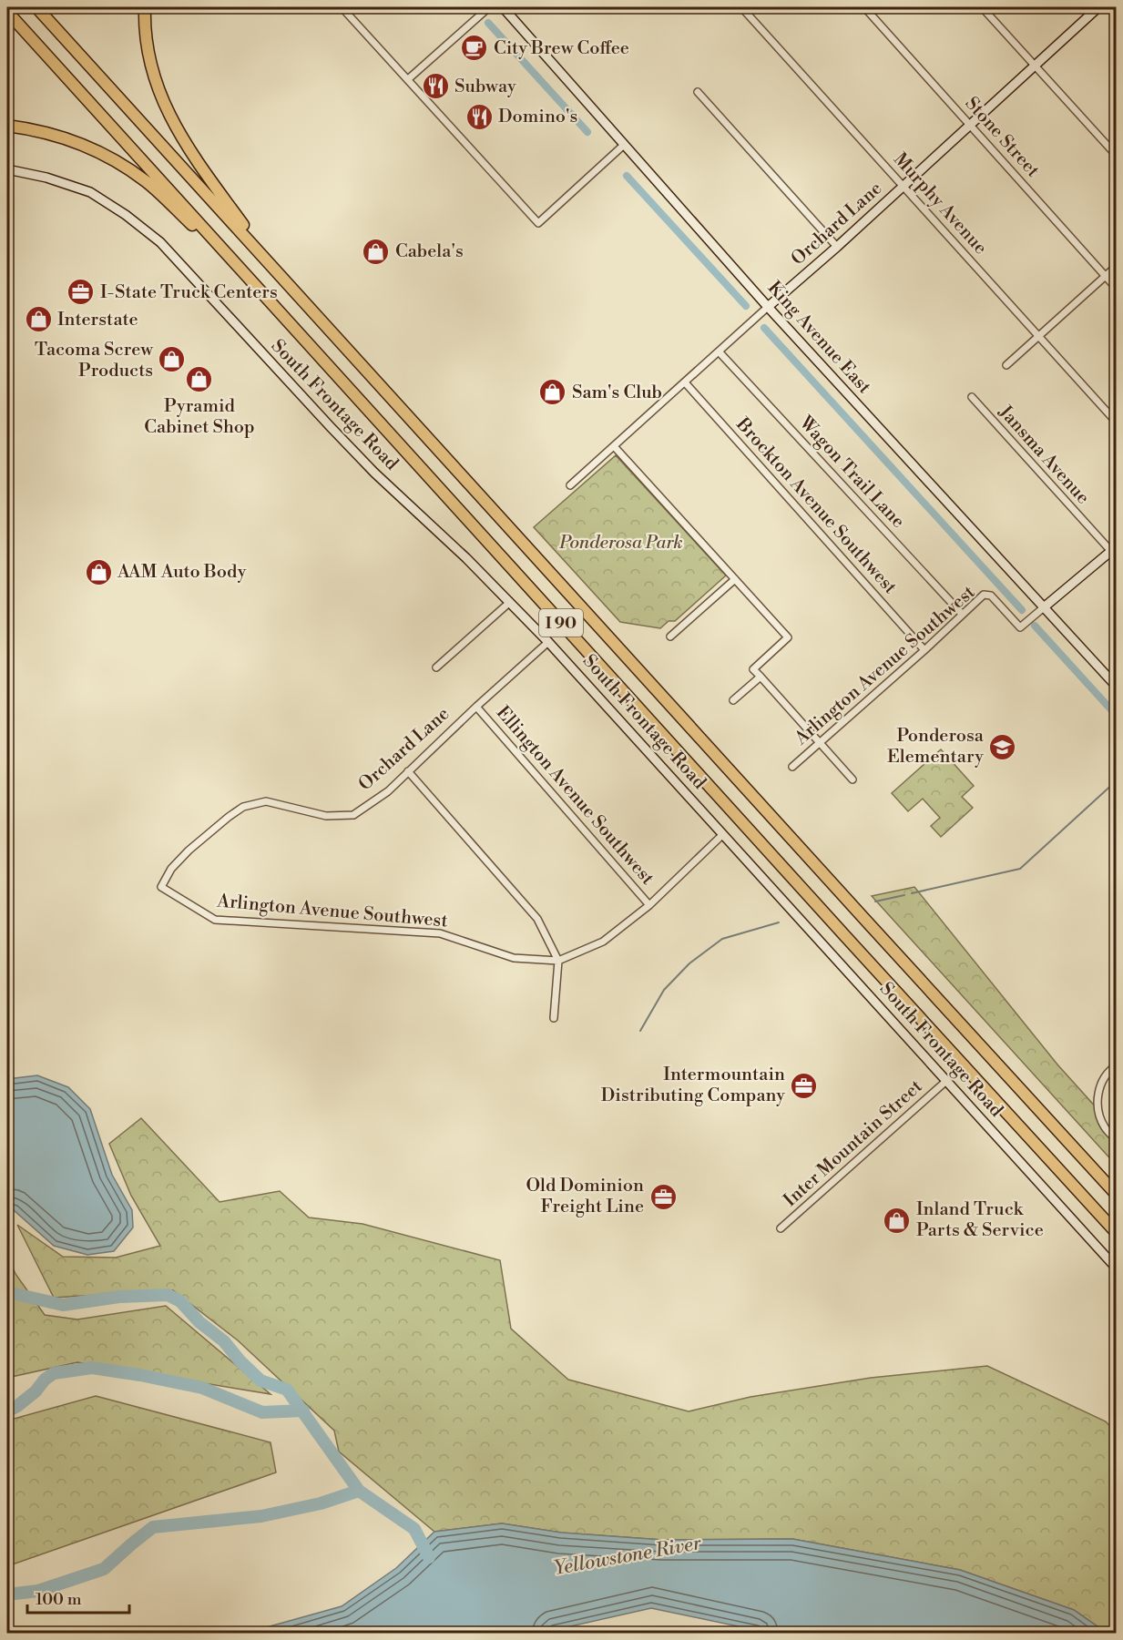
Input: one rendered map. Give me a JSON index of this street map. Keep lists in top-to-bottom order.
{
  "streets": {
    "highway": ["I 90"],
    "main road": ["Orchard Lane", "King Avenue East", "South Frontage Road"],
    "street": [
      "Stone Street",
      "Murphy Avenue",
      "Jansma Avenue",
      "Wagon Trail Lane",
      "Brockton Avenue Southwest",
      "Arlington Avenue Southwest",
      "Ellington Avenue Southwest",
      "Inter Mountain Street"
    ]
  },
  "crossings": [
    ["Stone Street", "Orchard Lane"],
    ["Murphy Avenue", "Orchard Lane"],
    ["Orchard Lane", "King Avenue East"],
    ["Orchard Lane", "South Frontage Road"],
    ["Orchard Lane", "Wagon Trail Lane"],
    ["Orchard Lane", "Brockton Avenue Southwest"],
    ["Orchard Lane", "Arlington Avenue Southwest"],
    ["Orchard Lane", "Ellington Avenue Southwest"],
    ["King Avenue East", "Arlington Avenue Southwest"],
    ["South Frontage Road", "Arlington Avenue Southwest"],
    ["South Frontage Road", "Inter Mountain Street"],
    ["Wagon Trail Lane", "Arlington Avenue Southwest"],
    ["Brockton Avenue Southwest", "Arlington Avenue Southwest"],
    ["Arlington Avenue Southwest", "Ellington Avenue Southwest"]
  ],
  "water": ["Yellowstone River"],
  "parks": ["Ponderosa Park"],
  "places": {
    "cafe": ["City Brew Coffee"],
    "restaurant": ["Subway", "Domino's"],
    "shop": [
      "Cabela's",
      "Interstate",
      "Tacoma Screw Products",
      "Pyramid Cabinet Shop",
      "Sam's Club",
      "AAM Auto Body",
      "Inland Truck Parts & Service"
    ],
    "office": ["I-State Truck Centers", "Intermountain Distributing Company", "Old Dominion Freight Line"],
    "school or university": ["Ponderosa Elementary"]
  },
  "scale_bar": "100 m"
}
